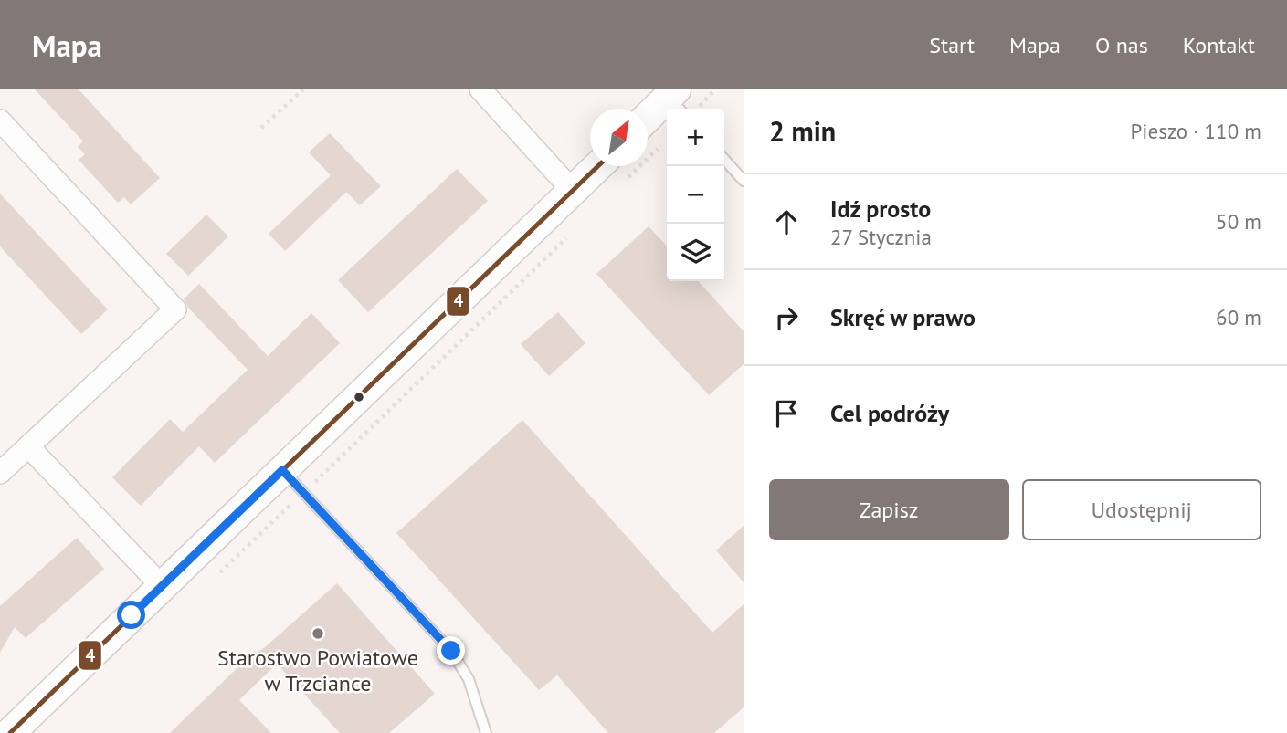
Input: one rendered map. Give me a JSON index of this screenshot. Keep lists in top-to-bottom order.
{
  "places": ["Starostwo Powiatowe w Trzciance"],
  "lines": ["transit line 4"],
  "north": "top right",
  "page": {
    "header": "Mapa",
    "nav": [
      "Start",
      "Mapa",
      "O nas",
      "Kontakt"
    ],
    "heading": ["2 min", "Pieszo · 110 m"],
    "map_buttons": ["+", "−"],
    "list": [
      ["Idź prosto", "27 Stycznia", "50 m"],
      ["Skręć w prawo", "60 m"],
      "Cel podróży"
    ],
    "buttons": ["Zapisz", "Udostępnij"]
  }
}
